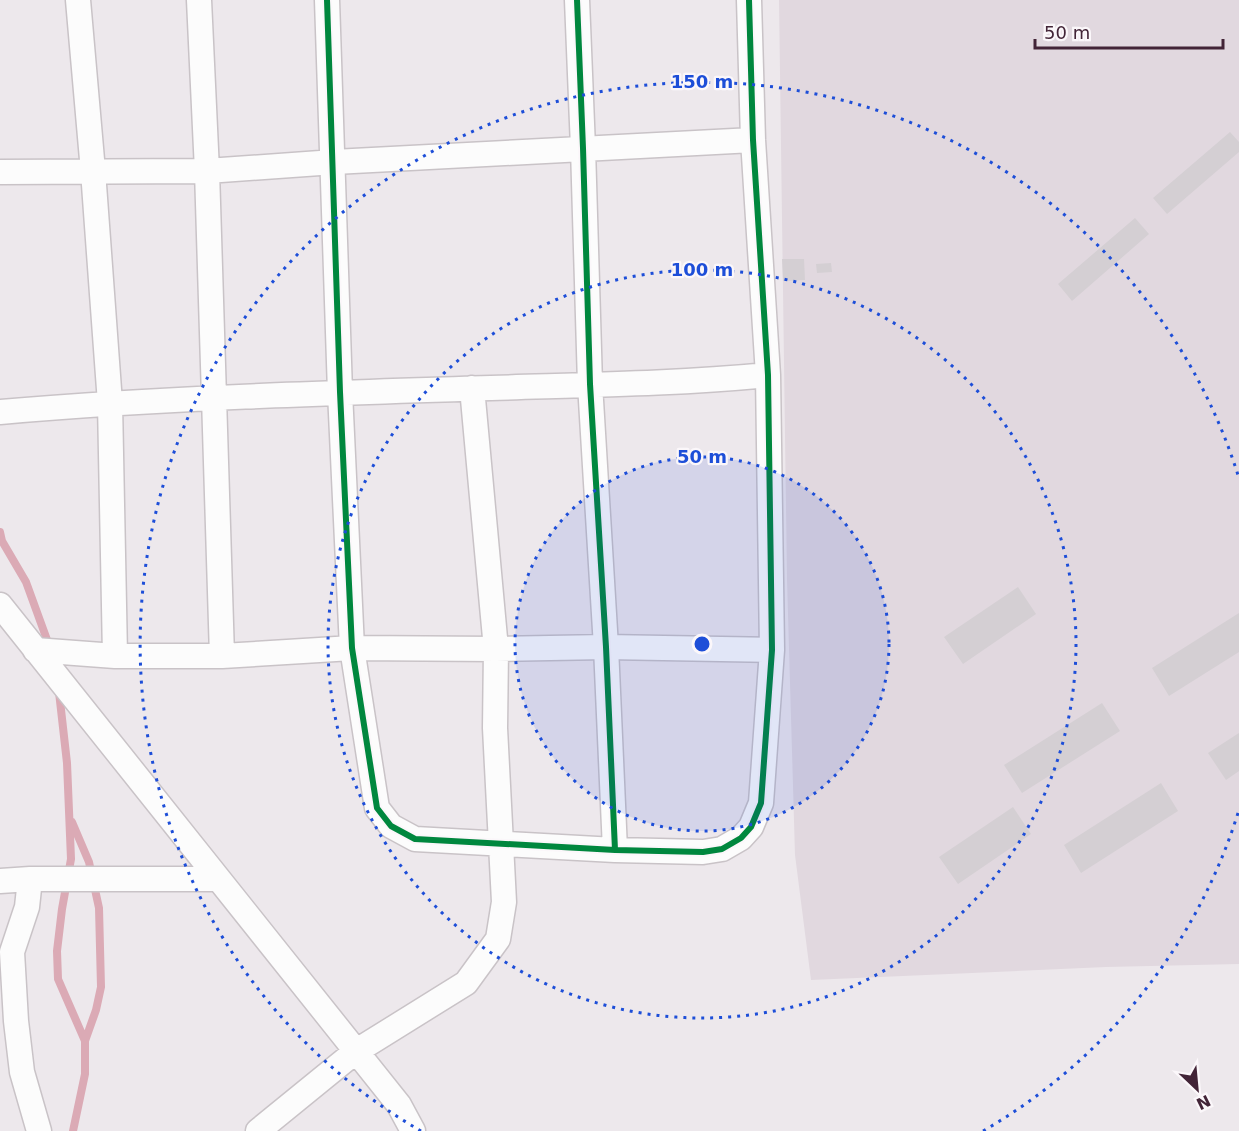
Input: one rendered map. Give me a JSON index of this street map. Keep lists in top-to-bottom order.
{
  "scale_bar": "50 m",
  "north": "bottom right",
  "rings": ["150 m", "100 m", "50 m"]
}
